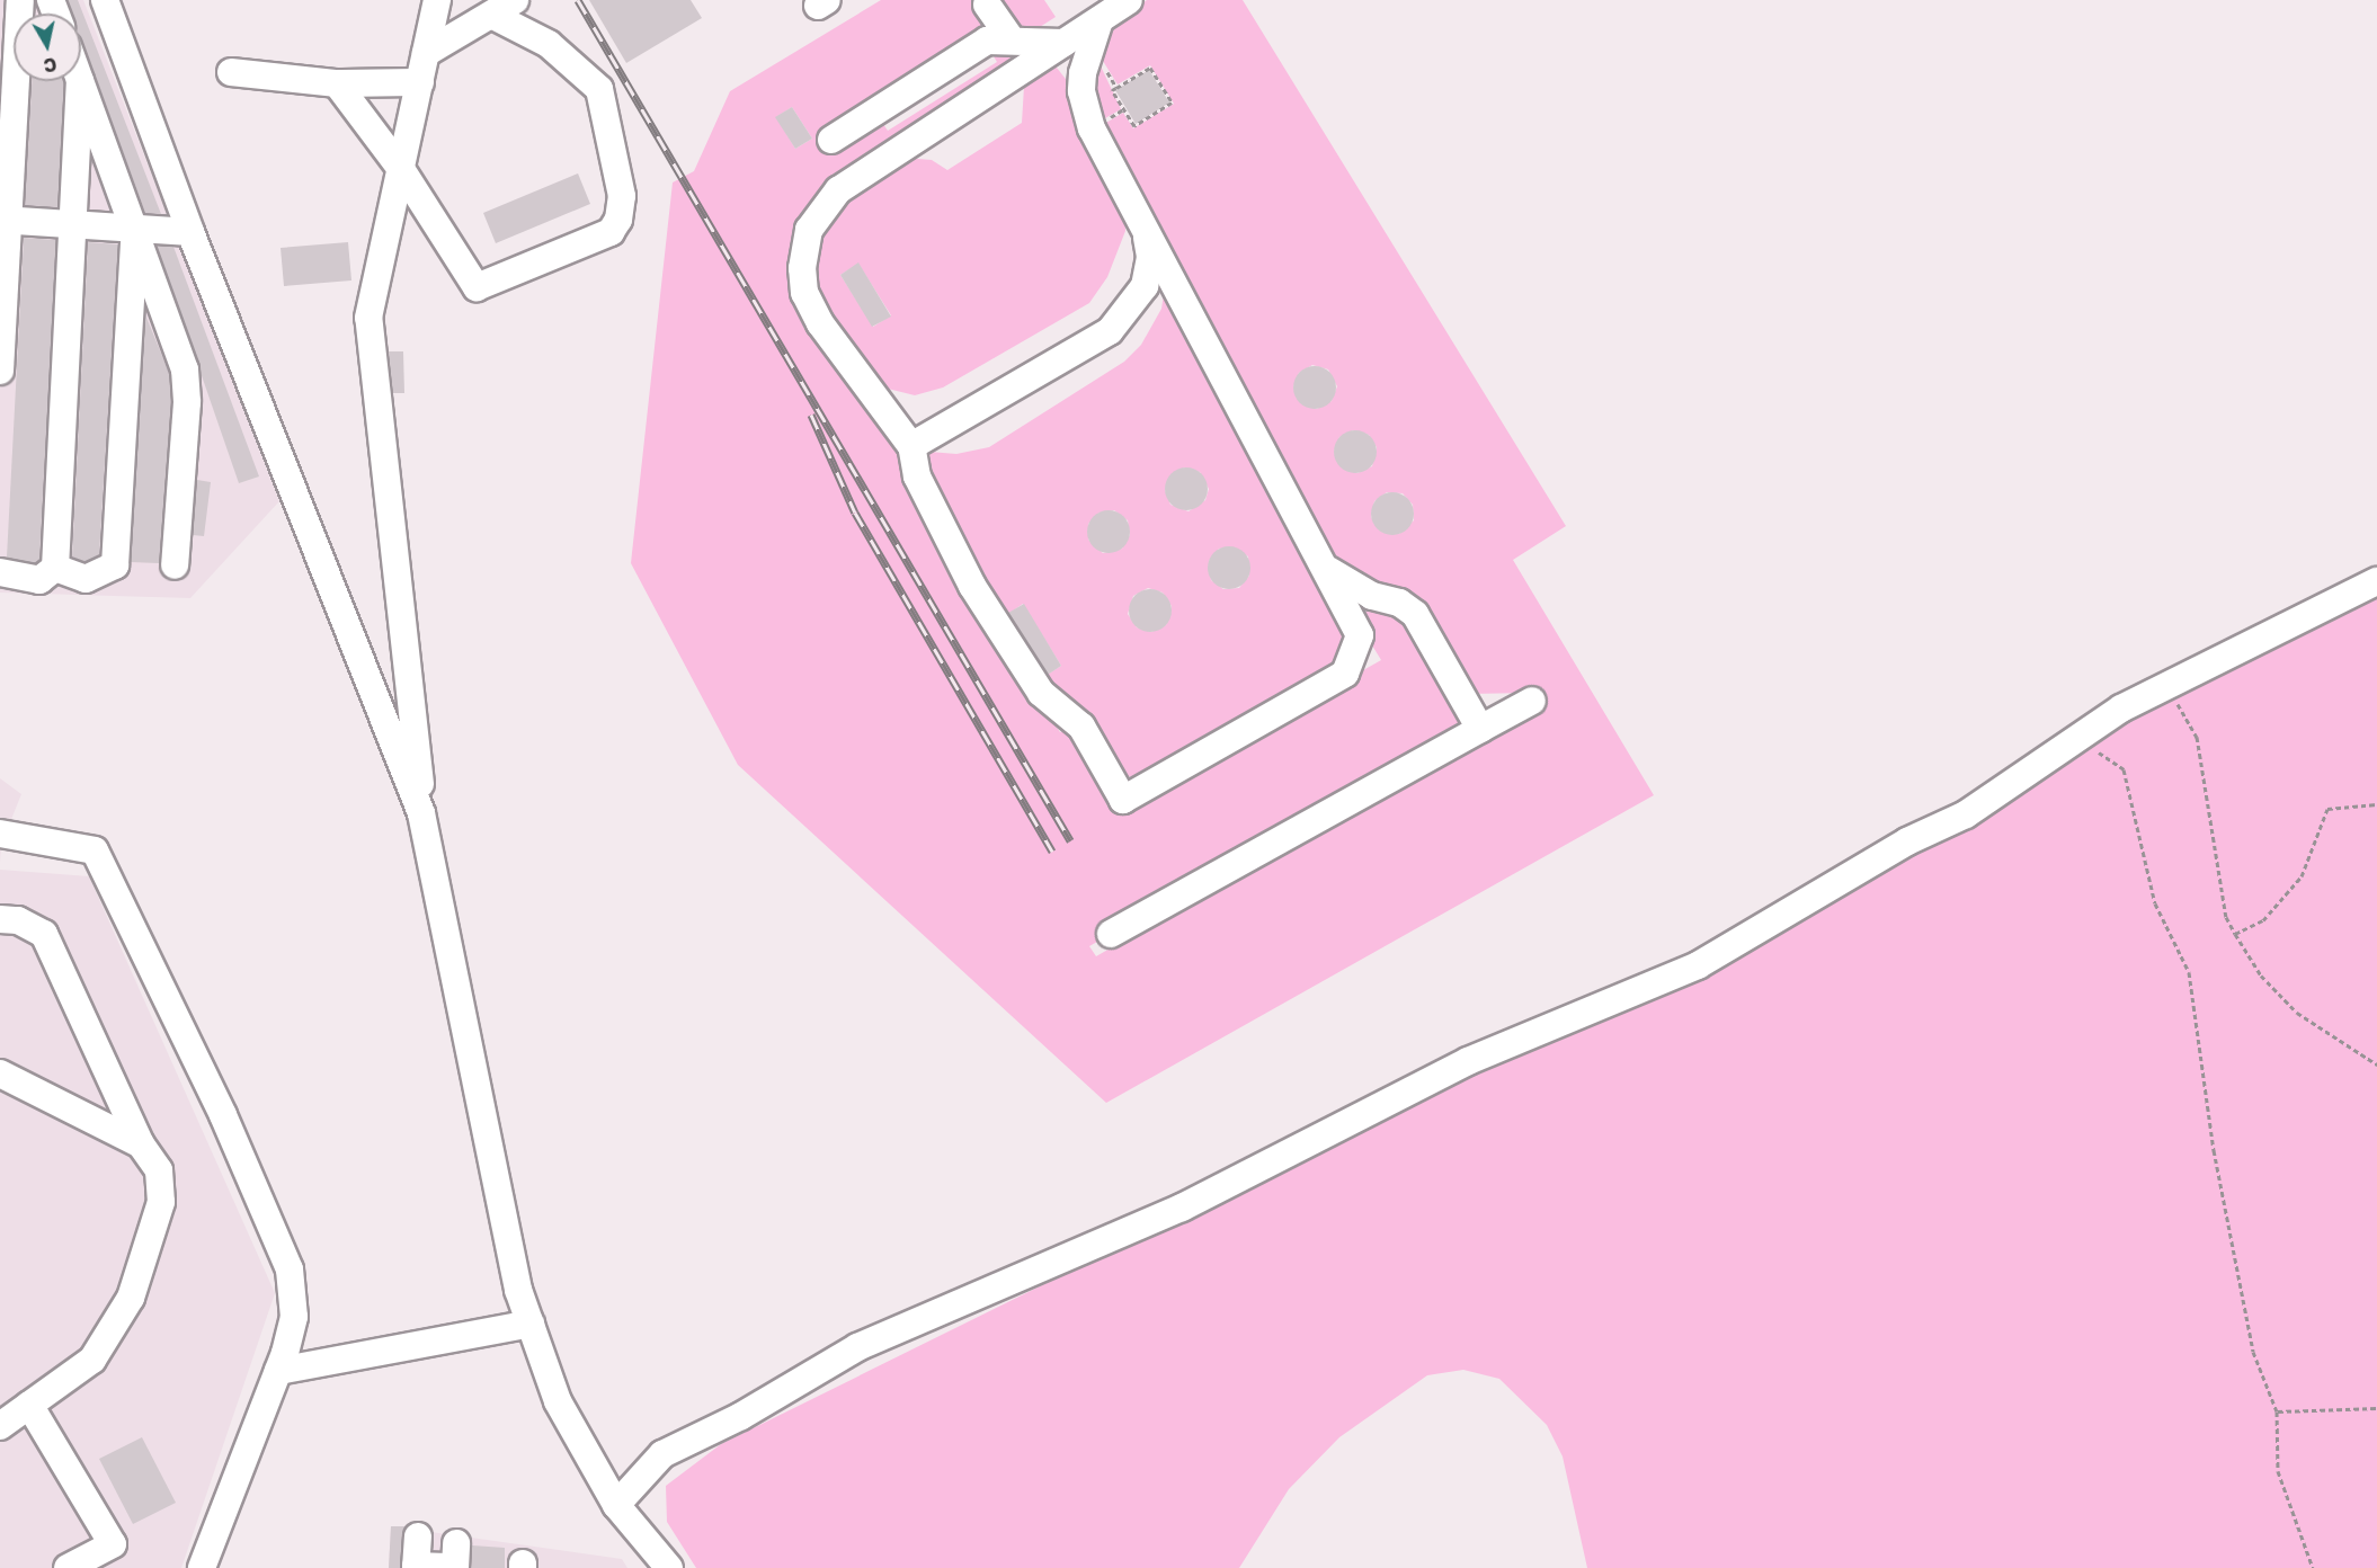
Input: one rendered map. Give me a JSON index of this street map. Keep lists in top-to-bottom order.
{
  "north": "bottom"
}
